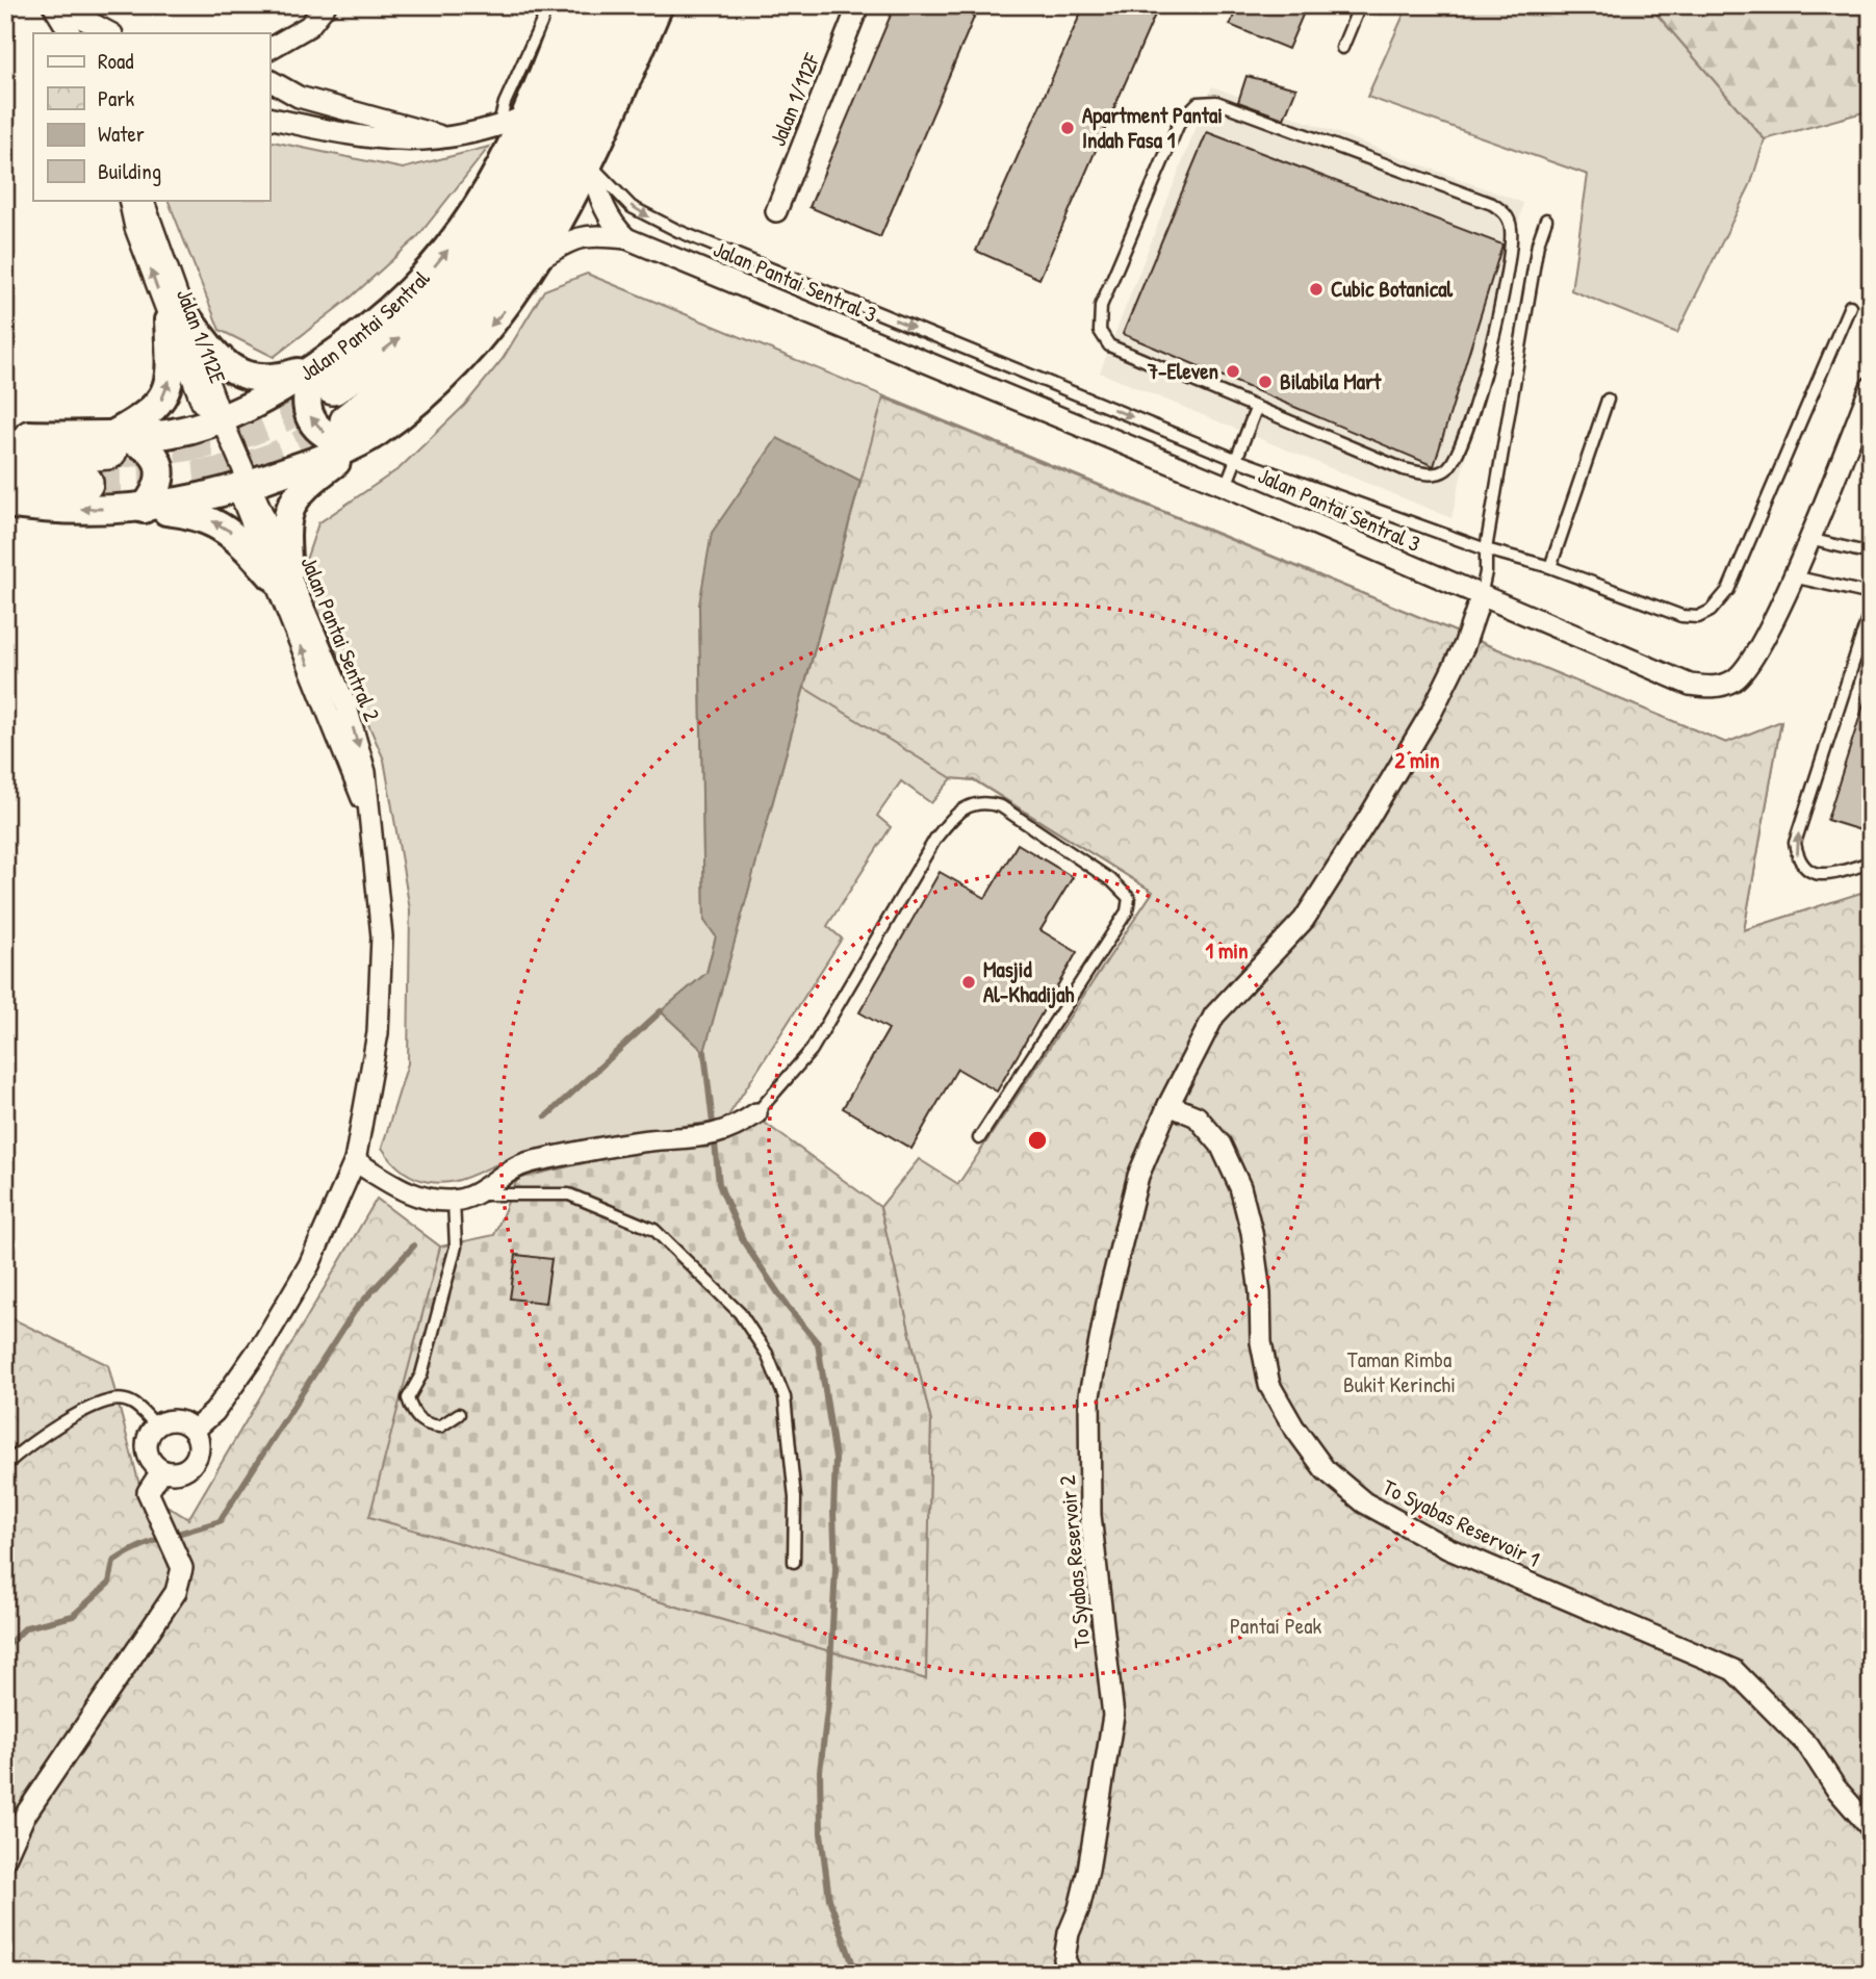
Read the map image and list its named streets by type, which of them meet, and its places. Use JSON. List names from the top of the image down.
{
  "streets": {
    "main road": ["Jalan Pantai Sentral"],
    "street": [
      "Jalan 1/112F",
      "Jalan Pantai Sentral 3",
      "Jalan 1/112E",
      "Jalan Pantai Sentral 2",
      "To Syabas Reservoir 1",
      "To Syabas Reservoir 2"
    ]
  },
  "crossings": [
    ["Jalan Pantai Sentral 3", "To Syabas Reservoir 2"],
    ["Jalan Pantai Sentral", "Jalan 1/112E"],
    ["Jalan 1/112E", "Jalan Pantai Sentral 2"],
    ["To Syabas Reservoir 1", "To Syabas Reservoir 2"]
  ],
  "parks": ["Taman Rimba Bukit Kerinchi", "Pantai Peak"],
  "places": [
    "Apartment Pantai Indah Fasa 1",
    "Cubic Botanical",
    "7-Eleven",
    "Bilabila Mart",
    "Masjid Al-Khadijah"
  ],
  "legend": [
    "Road",
    "Park",
    "Water",
    "Building"
  ],
  "rings": ["2 min", "1 min"]
}
